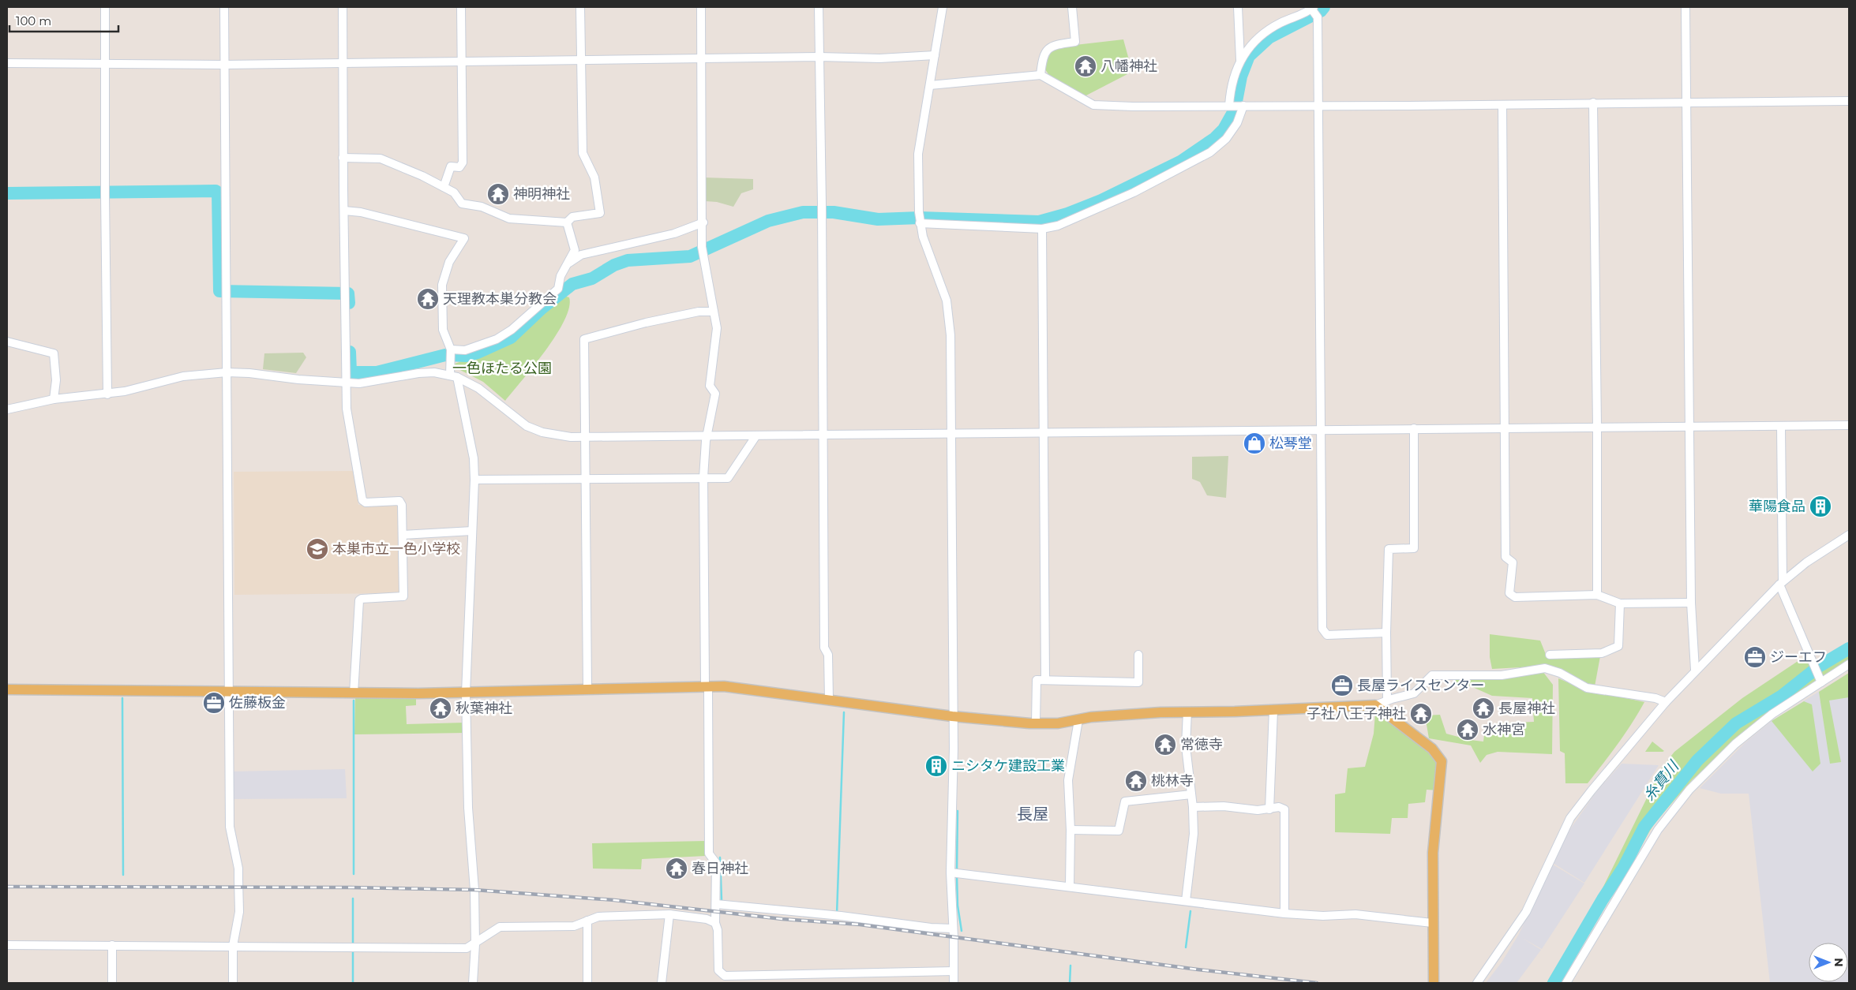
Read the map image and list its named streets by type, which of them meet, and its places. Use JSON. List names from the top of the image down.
{
  "districts": ["長屋"],
  "water": ["糸貫川"],
  "parks": ["一色ほたる公園"],
  "places": {
    "temple": [
      "八幡神社",
      "神明神社",
      "天理教本巣分教会",
      "秋葉神社",
      "長屋神社",
      "子社八王子神社",
      "水神宮",
      "常徳寺",
      "桃林寺",
      "春日神社"
    ],
    "shop": ["松琴堂"],
    "building": ["華陽食品", "ニシタケ建設工業"],
    "school or university": ["本巣市立一色小学校"],
    "office": ["ジーエフ", "長屋ライスセンター", "佐藤板金"]
  },
  "scale_bar": "100 m",
  "north": "right"
}
